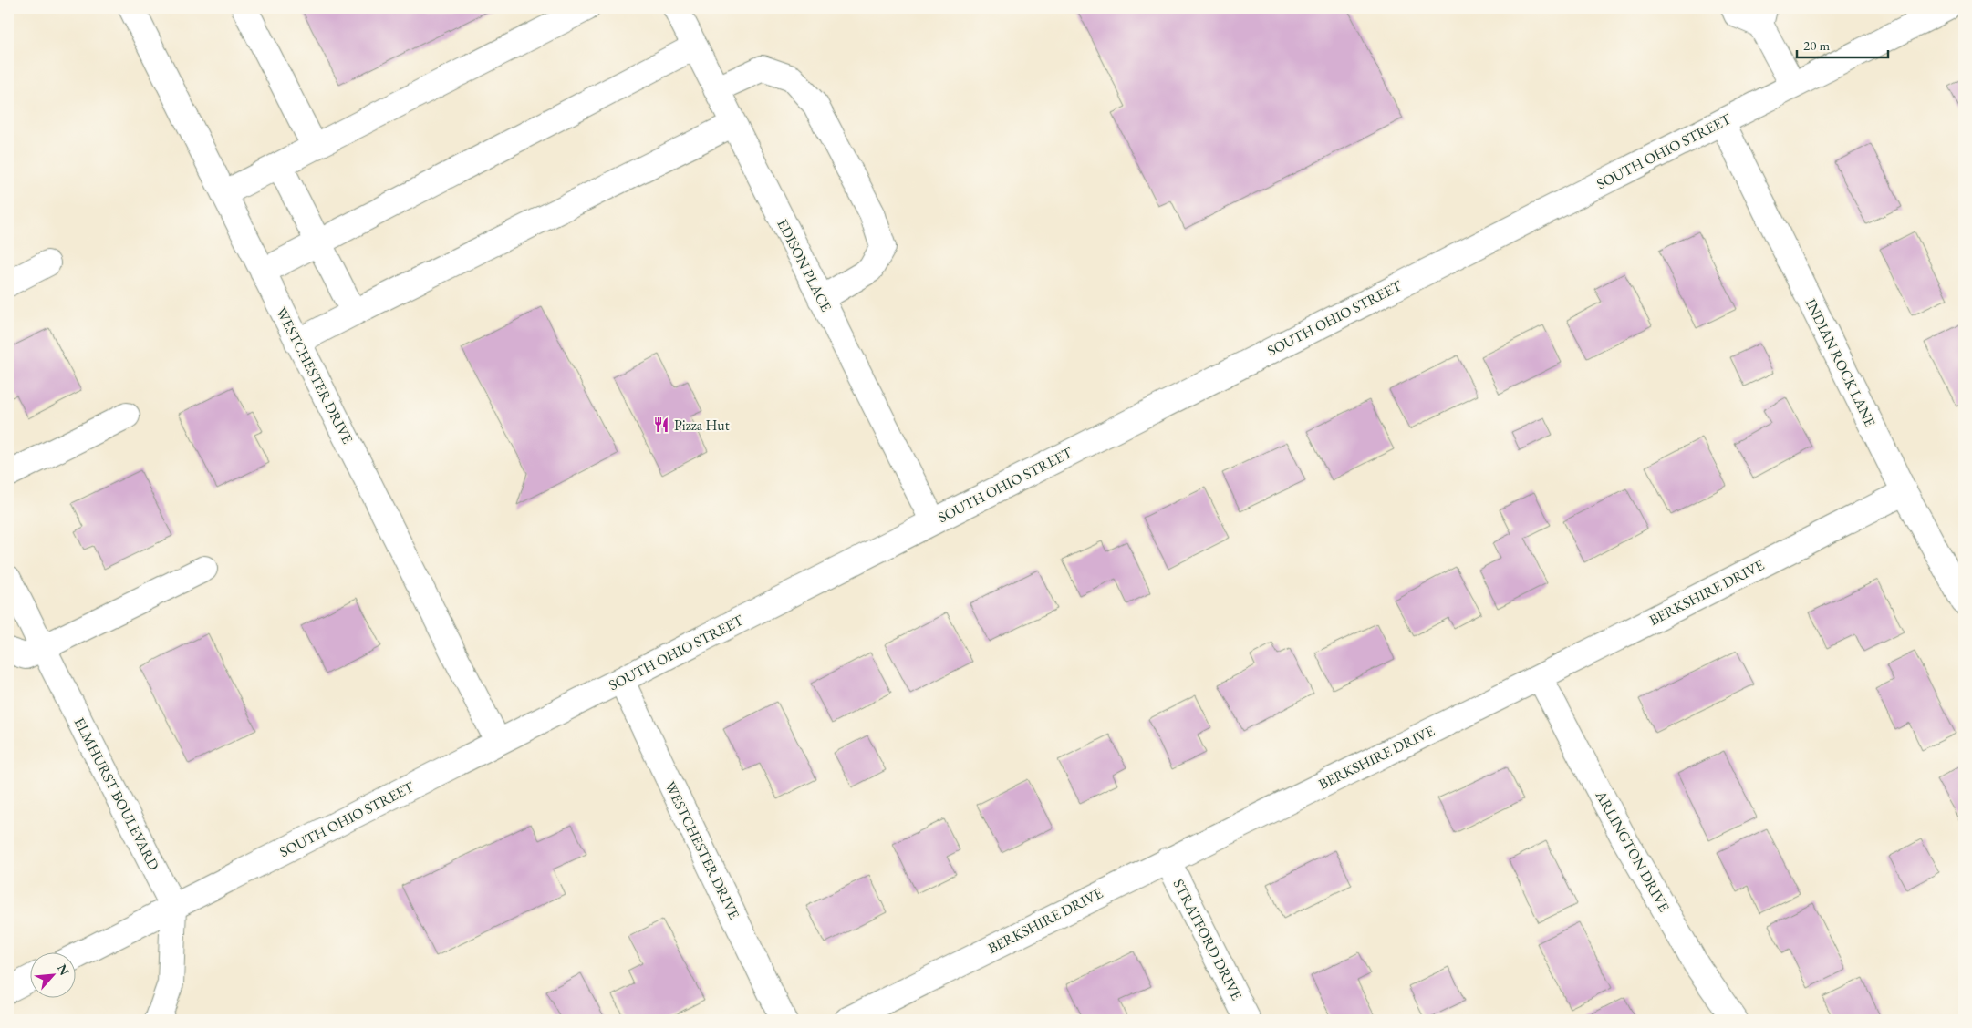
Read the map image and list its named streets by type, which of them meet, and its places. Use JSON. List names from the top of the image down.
{
  "streets": {
    "street": [
      "SOUTH OHIO STREET",
      "EDISON PLACE",
      "INDIAN ROCK LANE",
      "WESTCHESTER DRIVE",
      "BERKSHIRE DRIVE",
      "ELMHURST BOULEVARD",
      "ARLINGTON DRIVE",
      "STRATFORD DRIVE"
    ]
  },
  "crossings": [
    ["SOUTH OHIO STREET", "EDISON PLACE"],
    ["SOUTH OHIO STREET", "INDIAN ROCK LANE"],
    ["SOUTH OHIO STREET", "WESTCHESTER DRIVE"],
    ["SOUTH OHIO STREET", "ELMHURST BOULEVARD"],
    ["INDIAN ROCK LANE", "BERKSHIRE DRIVE"],
    ["BERKSHIRE DRIVE", "ARLINGTON DRIVE"],
    ["BERKSHIRE DRIVE", "STRATFORD DRIVE"]
  ],
  "places": {
    "restaurant": ["Pizza Hut"]
  },
  "scale_bar": "20 m",
  "north": "top right"
}
